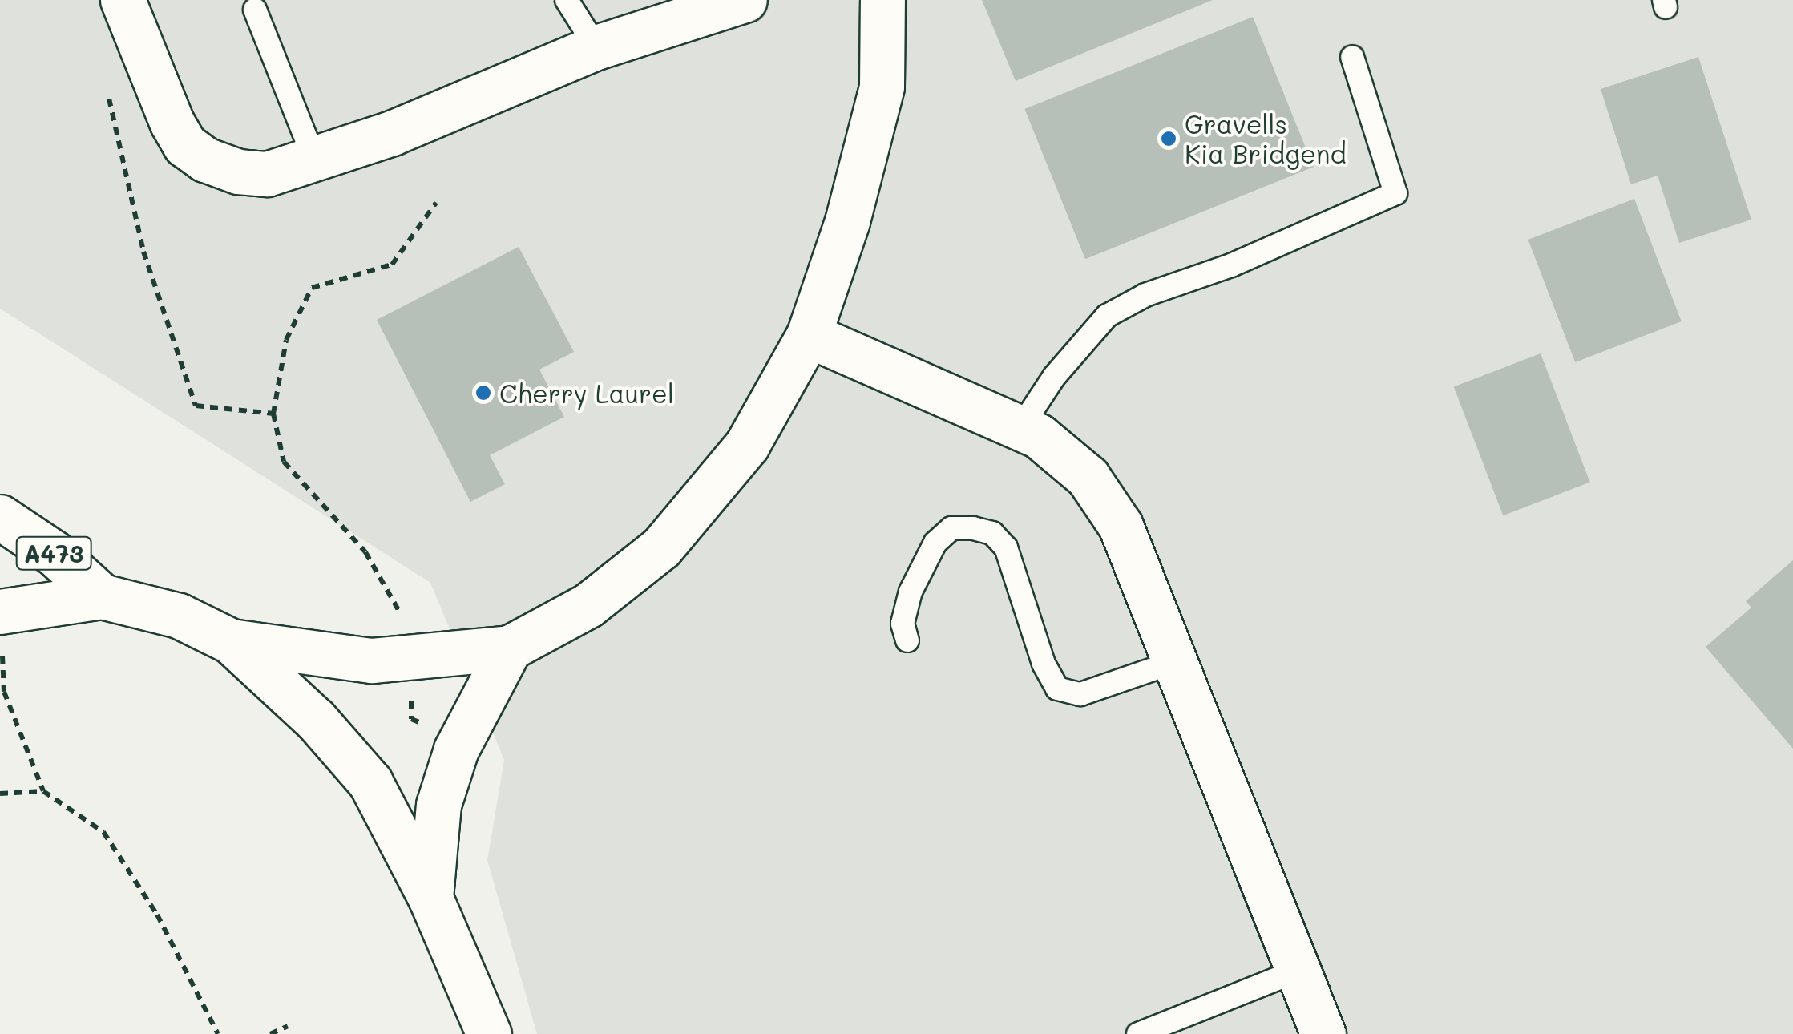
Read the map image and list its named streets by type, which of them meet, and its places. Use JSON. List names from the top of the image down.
{
  "streets": {
    "street": ["A473"]
  },
  "places": ["Gravells Kia Bridgend", "Cherry Laurel"]
}
